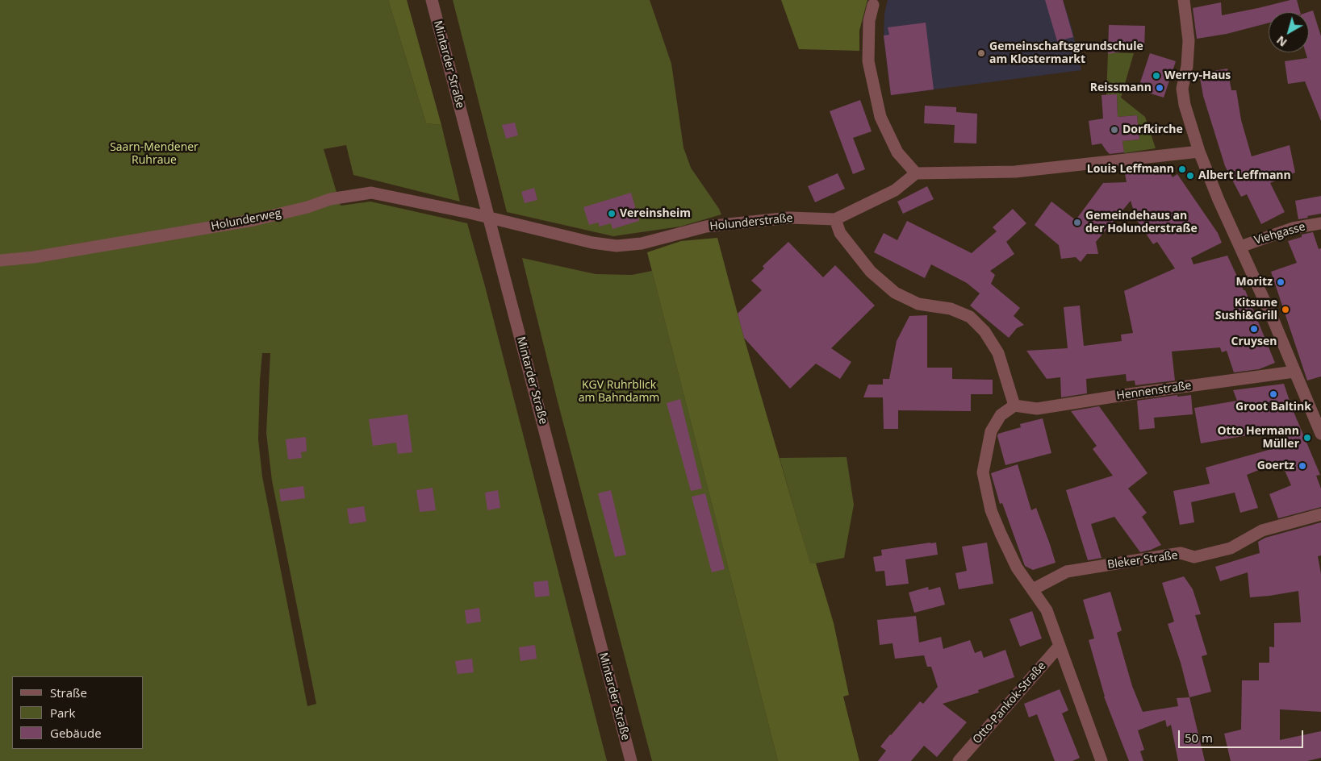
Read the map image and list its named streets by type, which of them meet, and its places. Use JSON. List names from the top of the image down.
{
  "streets": {
    "street": [
      "Mintarder Straße",
      "Holunderweg",
      "Holunderstraße",
      "Viehgasse",
      "Hennenstraße",
      "Bleker Straße",
      "Otto-Pankok-Straße"
    ]
  },
  "crossings": [
    ["Mintarder Straße", "Holunderweg"],
    ["Mintarder Straße", "Holunderstraße"],
    ["Holunderweg", "Holunderstraße"]
  ],
  "parks": ["Saarn-Mendener Ruhraue", "KGV Ruhrblick am Bahndamm"],
  "places": [
    "Gemeinschaftsgrundschule am Klostermarkt",
    "Werry-Haus",
    "Reissmann",
    "Dorfkirche",
    "Louis Leffmann",
    "Albert Leffmann",
    "Vereinsheim",
    "Gemeindehaus an der Holunderstraße",
    "Moritz",
    "Kitsune Sushi&Grill",
    "Cruysen",
    "Groot Baltink",
    "Otto Hermann Müller",
    "Goertz"
  ],
  "legend": ["Straße", "Park", "Gebäude"],
  "scale_bar": "50 m",
  "north": "bottom left"
}
